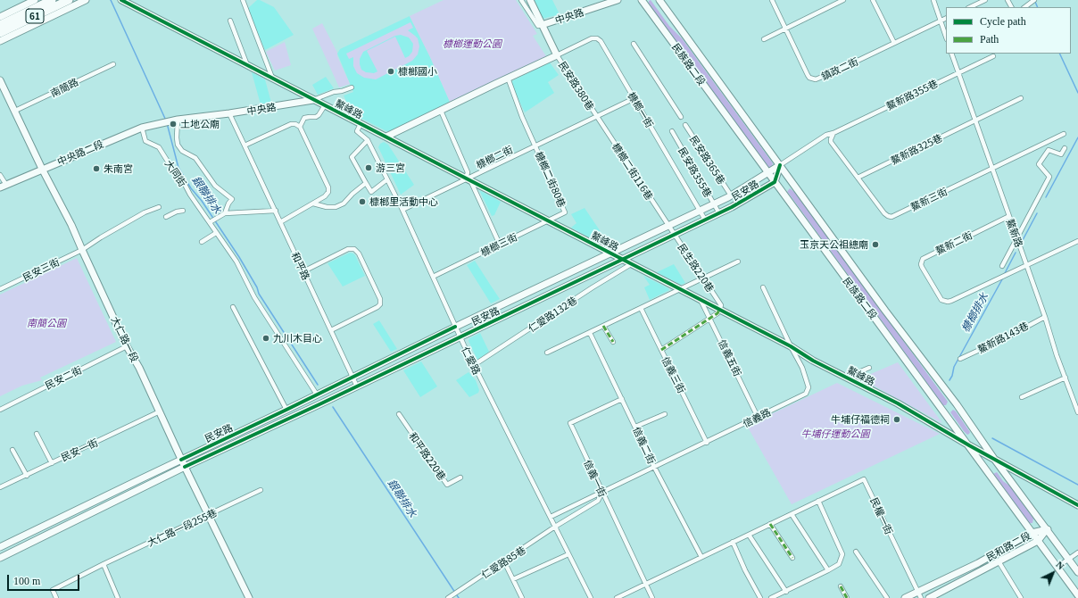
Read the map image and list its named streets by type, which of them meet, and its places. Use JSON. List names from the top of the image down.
{
  "streets": {
    "highway": ["61"],
    "street": [
      "中央路",
      "民族路二段",
      "鎮政二街",
      "民安路380巷",
      "南簡路",
      "鰲新路355巷",
      "鰲峰路",
      "槺榔一街",
      "鰲新路325巷",
      "中央路二段",
      "槺榔二街",
      "民安路365巷",
      "槺榔二街116巷",
      "民安路355巷",
      "大同街",
      "槺榔二街80巷",
      "民安路",
      "鰲新三街",
      "鰲新路",
      "鰲新二街",
      "槺榔三街",
      "和平路",
      "民生路220巷",
      "民安三街",
      "仁愛路132巷",
      "鰲新路143巷",
      "大仁路一段",
      "信義五街",
      "仁愛路",
      "信義三街",
      "民安二街",
      "信義路",
      "信義二街",
      "民安一街",
      "和平路220巷",
      "信義一街",
      "民權一街",
      "大仁路一段255巷",
      "民和路二段",
      "仁愛路85巷"
    ]
  },
  "crossings": [
    ["中央路", "鰲峰路"],
    ["中央路", "中央路二段"],
    ["中央路", "和平路"],
    ["民族路二段", "鰲新路355巷"],
    ["民族路二段", "鰲峰路"],
    ["民族路二段", "民安路"],
    ["民族路二段", "民和路二段"],
    ["民安路380巷", "槺榔一街"],
    ["民安路380巷", "槺榔二街"],
    ["民安路380巷", "槺榔二街116巷"],
    ["南簡路", "大仁路一段"],
    ["鰲新路355巷", "民安路"],
    ["鰲新路355巷", "鰲新三街"],
    ["鰲新路355巷", "鰲新路"],
    ["鰲峰路", "槺榔一街"],
    ["鰲峰路", "槺榔二街"],
    ["鰲峰路", "民安路"],
    ["鰲峰路", "槺榔三街"],
    ["鰲峰路", "民生路220巷"],
    ["鰲峰路", "仁愛路132巷"],
    ["鰲峰路", "信義五街"],
    ["鰲峰路", "仁愛路"],
    ["鰲峰路", "信義路"],
    ["槺榔一街", "槺榔二街"],
    ["槺榔一街", "槺榔二街80巷"],
    ["槺榔一街", "民安路"],
    ["鰲新路325巷", "鰲新三街"],
    ["鰲新路325巷", "鰲新路"],
    ["中央路二段", "大同街"],
    ["中央路二段", "大仁路一段"],
    ["槺榔二街", "槺榔二街116巷"],
    ["槺榔二街", "槺榔二街80巷"],
    ["槺榔二街", "仁愛路"],
    ["民安路365巷", "民安路"],
    ["槺榔二街116巷", "民安路"],
    ["槺榔二街116巷", "民生路220巷"],
    ["民安路355巷", "民安路"],
    ["槺榔二街80巷", "槺榔三街"],
    ["民安路", "和平路"],
    ["民安路", "民生路220巷"],
    ["民安路", "大仁路一段"],
    ["民安路", "仁愛路"],
    ["鰲新三街", "鰲新路"],
    ["鰲新路", "鰲新二街"],
    ["鰲新路", "鰲新路143巷"],
    ["槺榔三街", "仁愛路"],
    ["民安三街", "大仁路一段"],
    ["仁愛路132巷", "仁愛路"],
    ["大仁路一段", "民安二街"],
    ["大仁路一段", "民安一街"],
    ["大仁路一段", "大仁路一段255巷"],
    ["信義五街", "信義路"],
    ["仁愛路", "信義路"],
    ["仁愛路", "仁愛路85巷"],
    ["信義三街", "信義路"],
    ["信義路", "信義二街"],
    ["信義路", "信義一街"],
    ["信義路", "仁愛路85巷"],
    ["信義二街", "信義一街"],
    ["信義二街", "民權一街"],
    ["信義一街", "民權一街"],
    ["民權一街", "民和路二段"]
  ],
  "water": ["銀聯排水", "槺榔排水"],
  "parks": ["槺榔運動公園", "南簡公園", "牛埔仔運動公園"],
  "places": [
    "槺榔國小",
    "土地公廟",
    "游三宮",
    "朱南宮",
    "槺榔里活動中心",
    "玉京天公祖總廟",
    "九川木目心",
    "牛埔仔福德祠"
  ],
  "legend": ["Cycle path", "Path"],
  "scale_bar": "100 m",
  "north": "top right"
}
